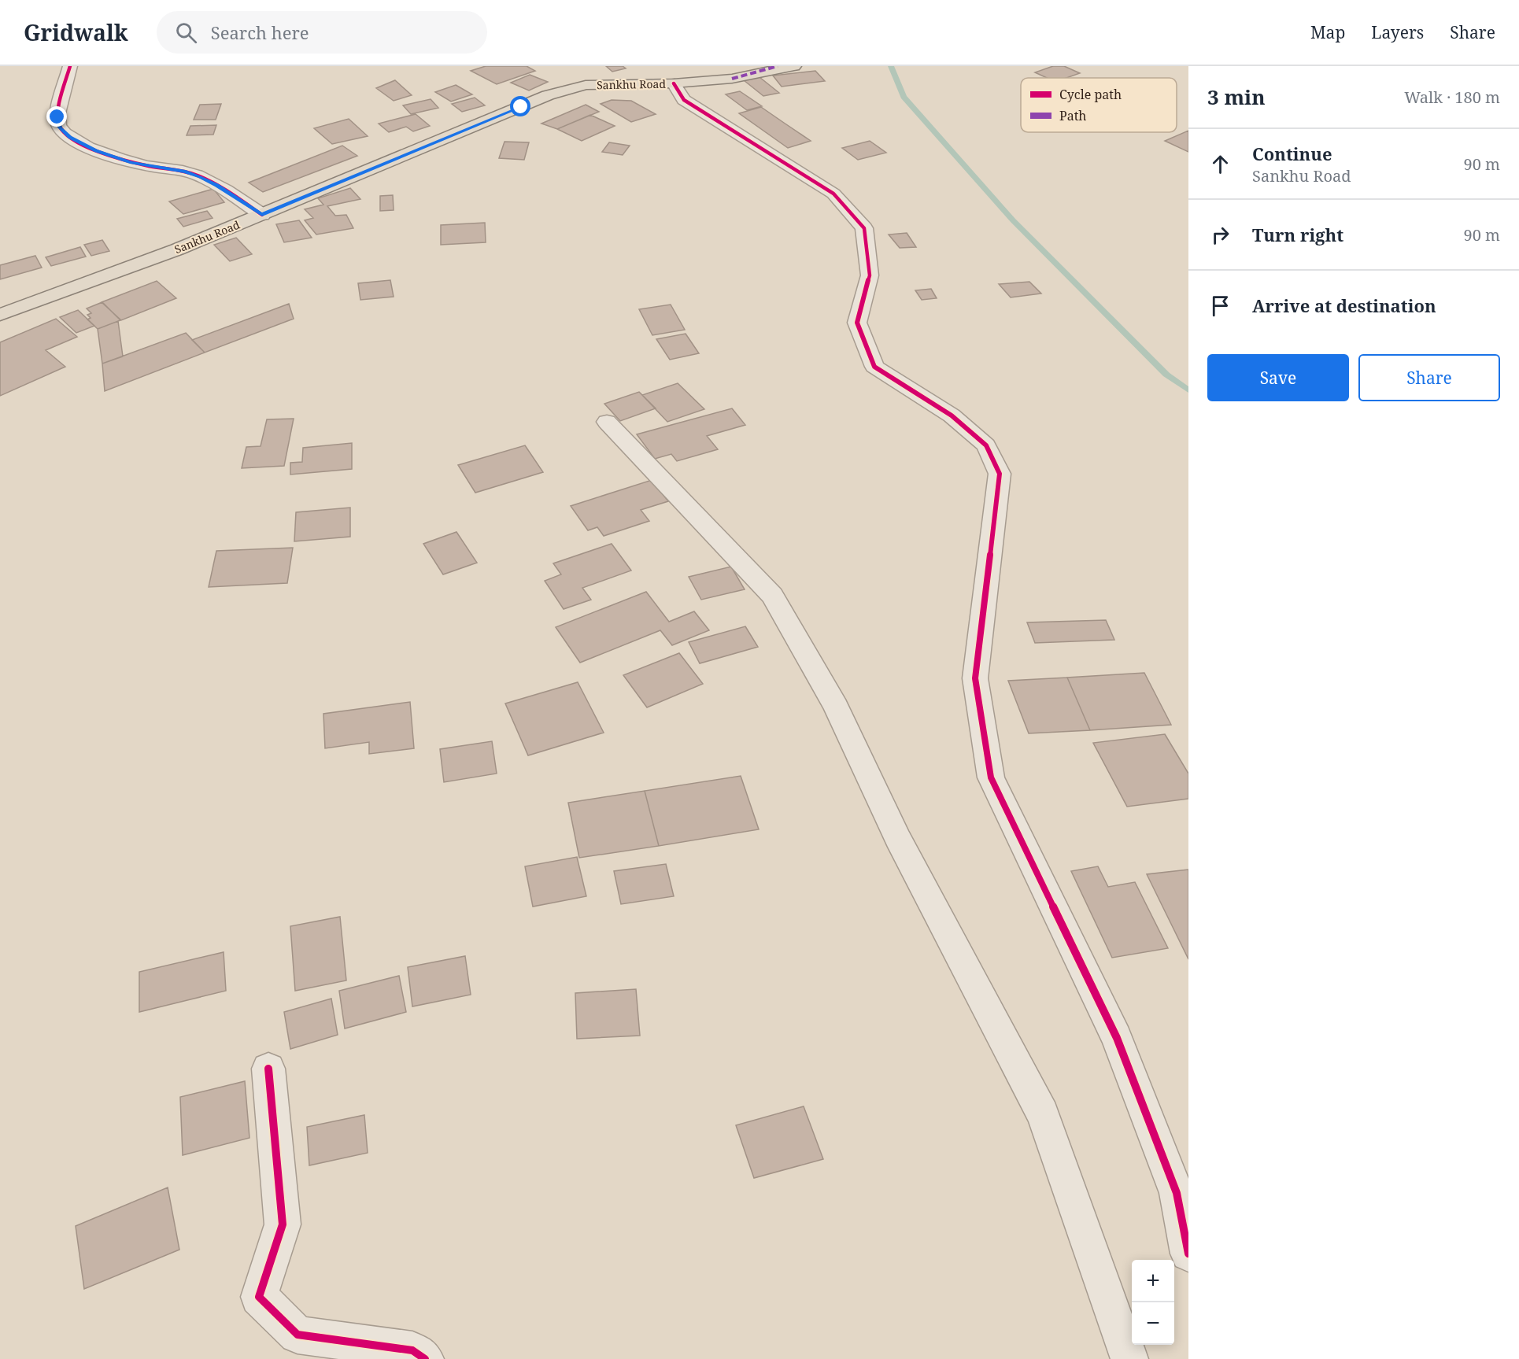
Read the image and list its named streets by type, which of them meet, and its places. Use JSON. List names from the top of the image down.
{
  "streets": {
    "main road": ["Sankhu Road"]
  },
  "legend": ["Cycle path", "Path"],
  "page": {
    "header": "Gridwalk",
    "search": "Search here",
    "nav": ["Map", "Layers", "Share"],
    "heading": ["3 min", "Walk · 180 m"],
    "list": [
      ["Continue", "Sankhu Road", "90 m"],
      ["Turn right", "90 m"],
      "Arrive at destination"
    ],
    "buttons": ["Save", "Share"],
    "map_buttons": ["+", "−"]
  }
}
